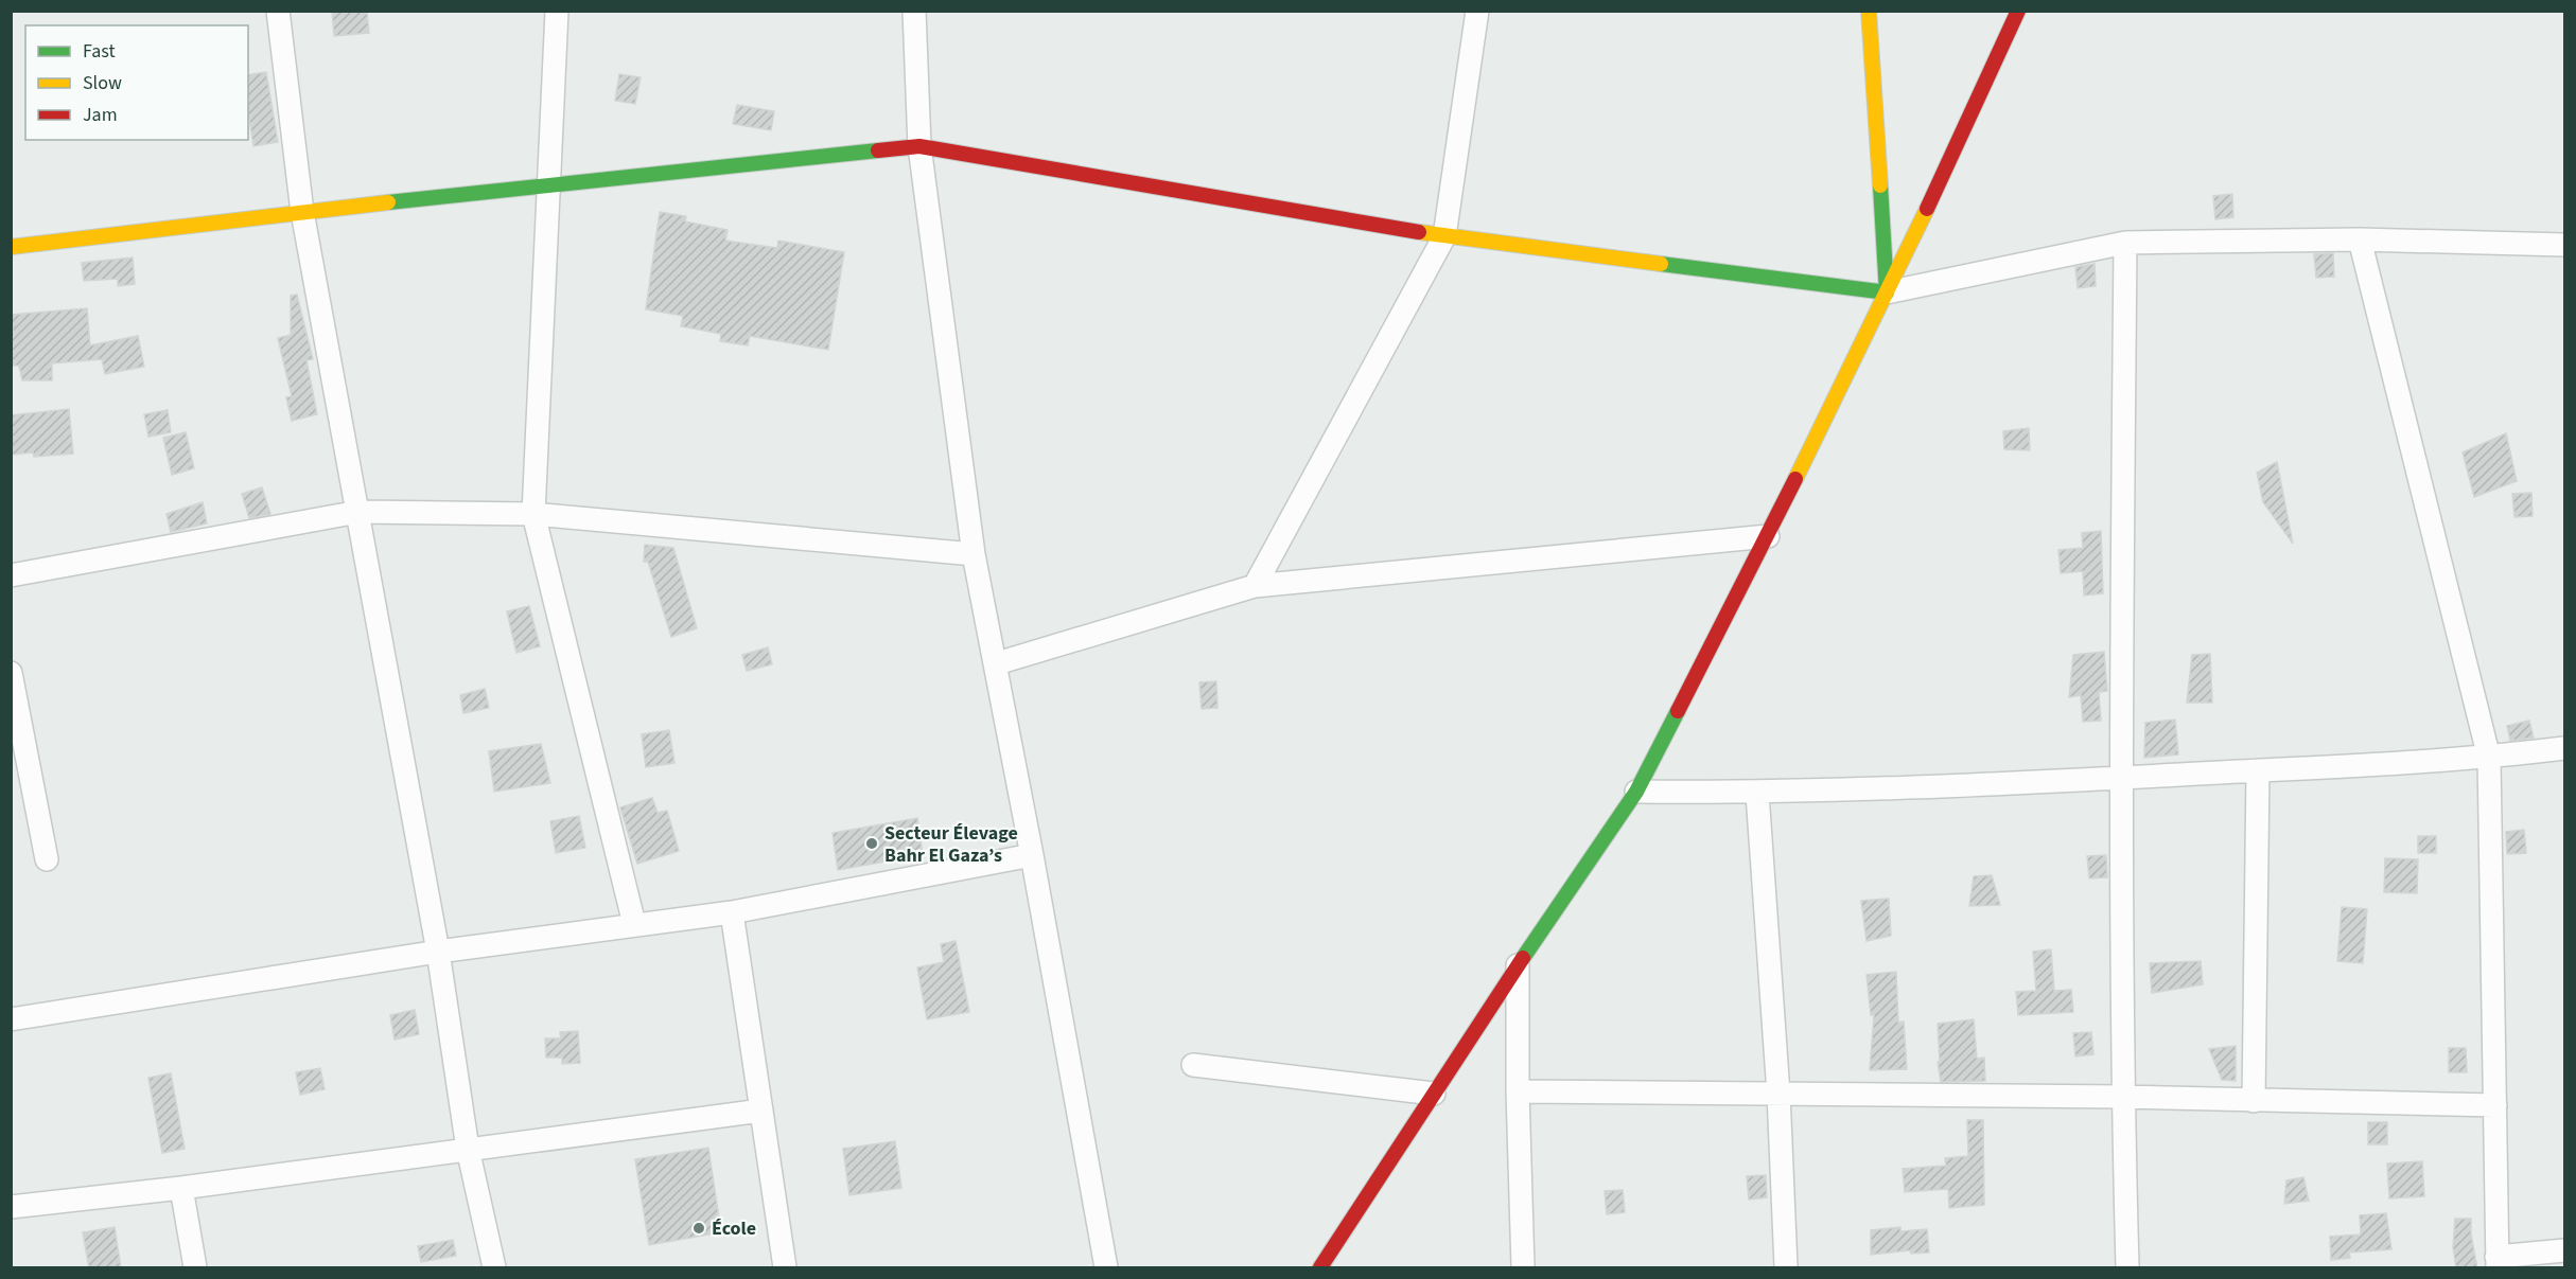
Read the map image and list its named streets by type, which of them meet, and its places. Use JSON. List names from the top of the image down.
{
  "places": ["Secteur Élevage Bahr El Gaza’s", "École"],
  "legend": ["Fast", "Slow", "Jam"]
}
